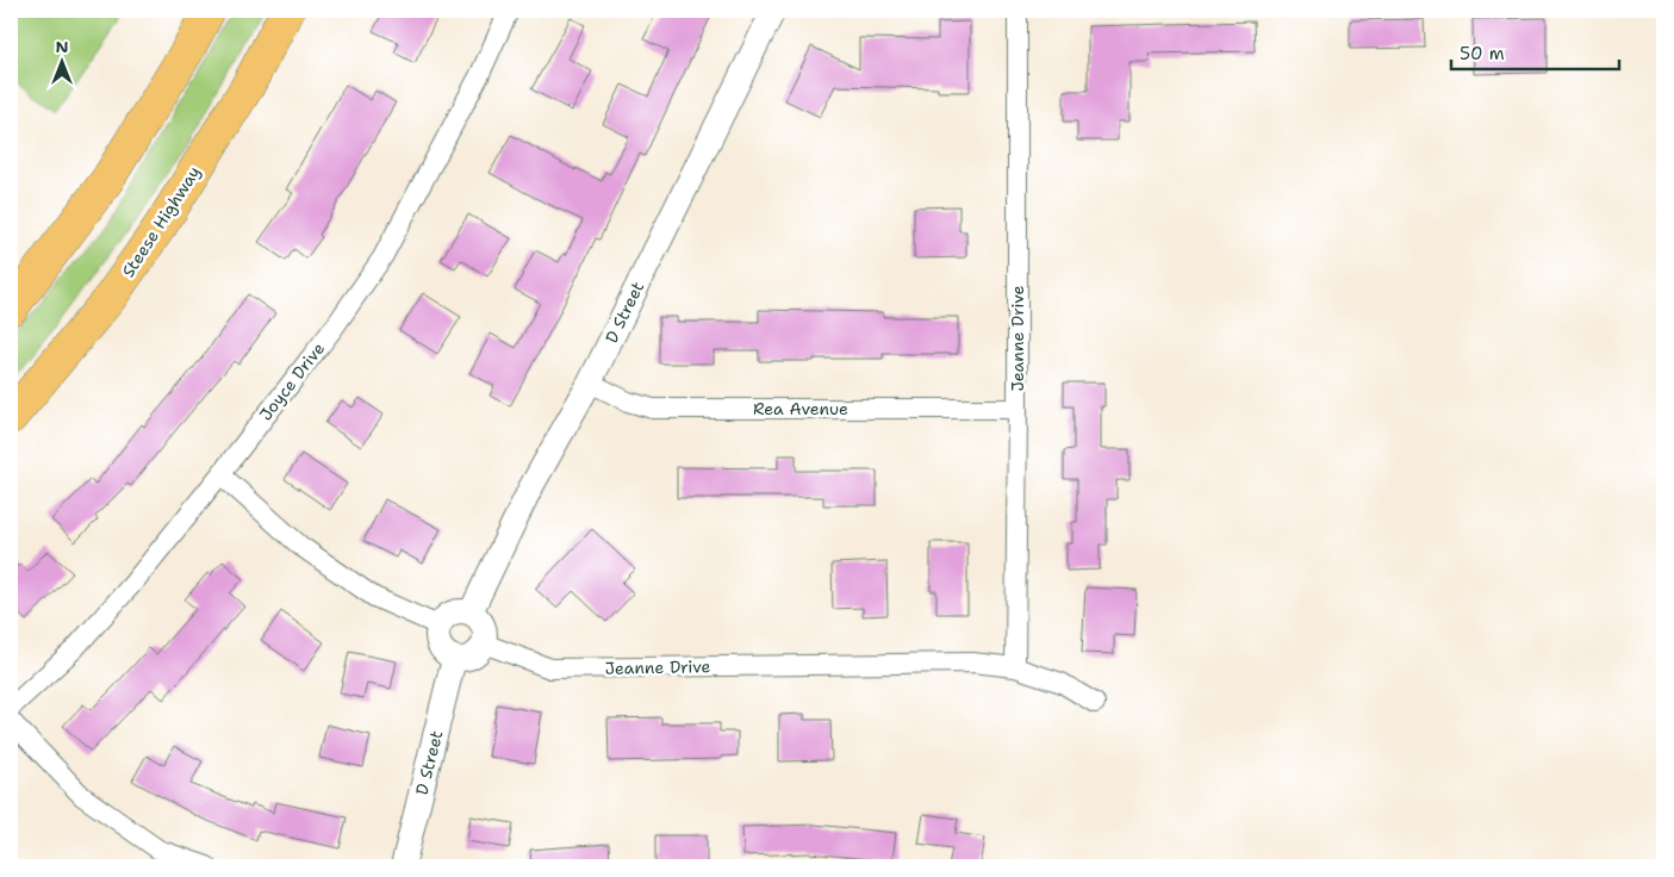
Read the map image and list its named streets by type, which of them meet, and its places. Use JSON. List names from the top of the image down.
{
  "streets": {
    "highway": ["Steese Highway"],
    "street": [
      "D Street",
      "Jeanne Drive",
      "Joyce Drive",
      "Rea Avenue"
    ]
  },
  "crossings": [
    ["D Street", "Jeanne Drive"],
    ["D Street", "Rea Avenue"],
    ["Jeanne Drive", "Rea Avenue"]
  ],
  "scale_bar": "50 m",
  "north": "top"
}
